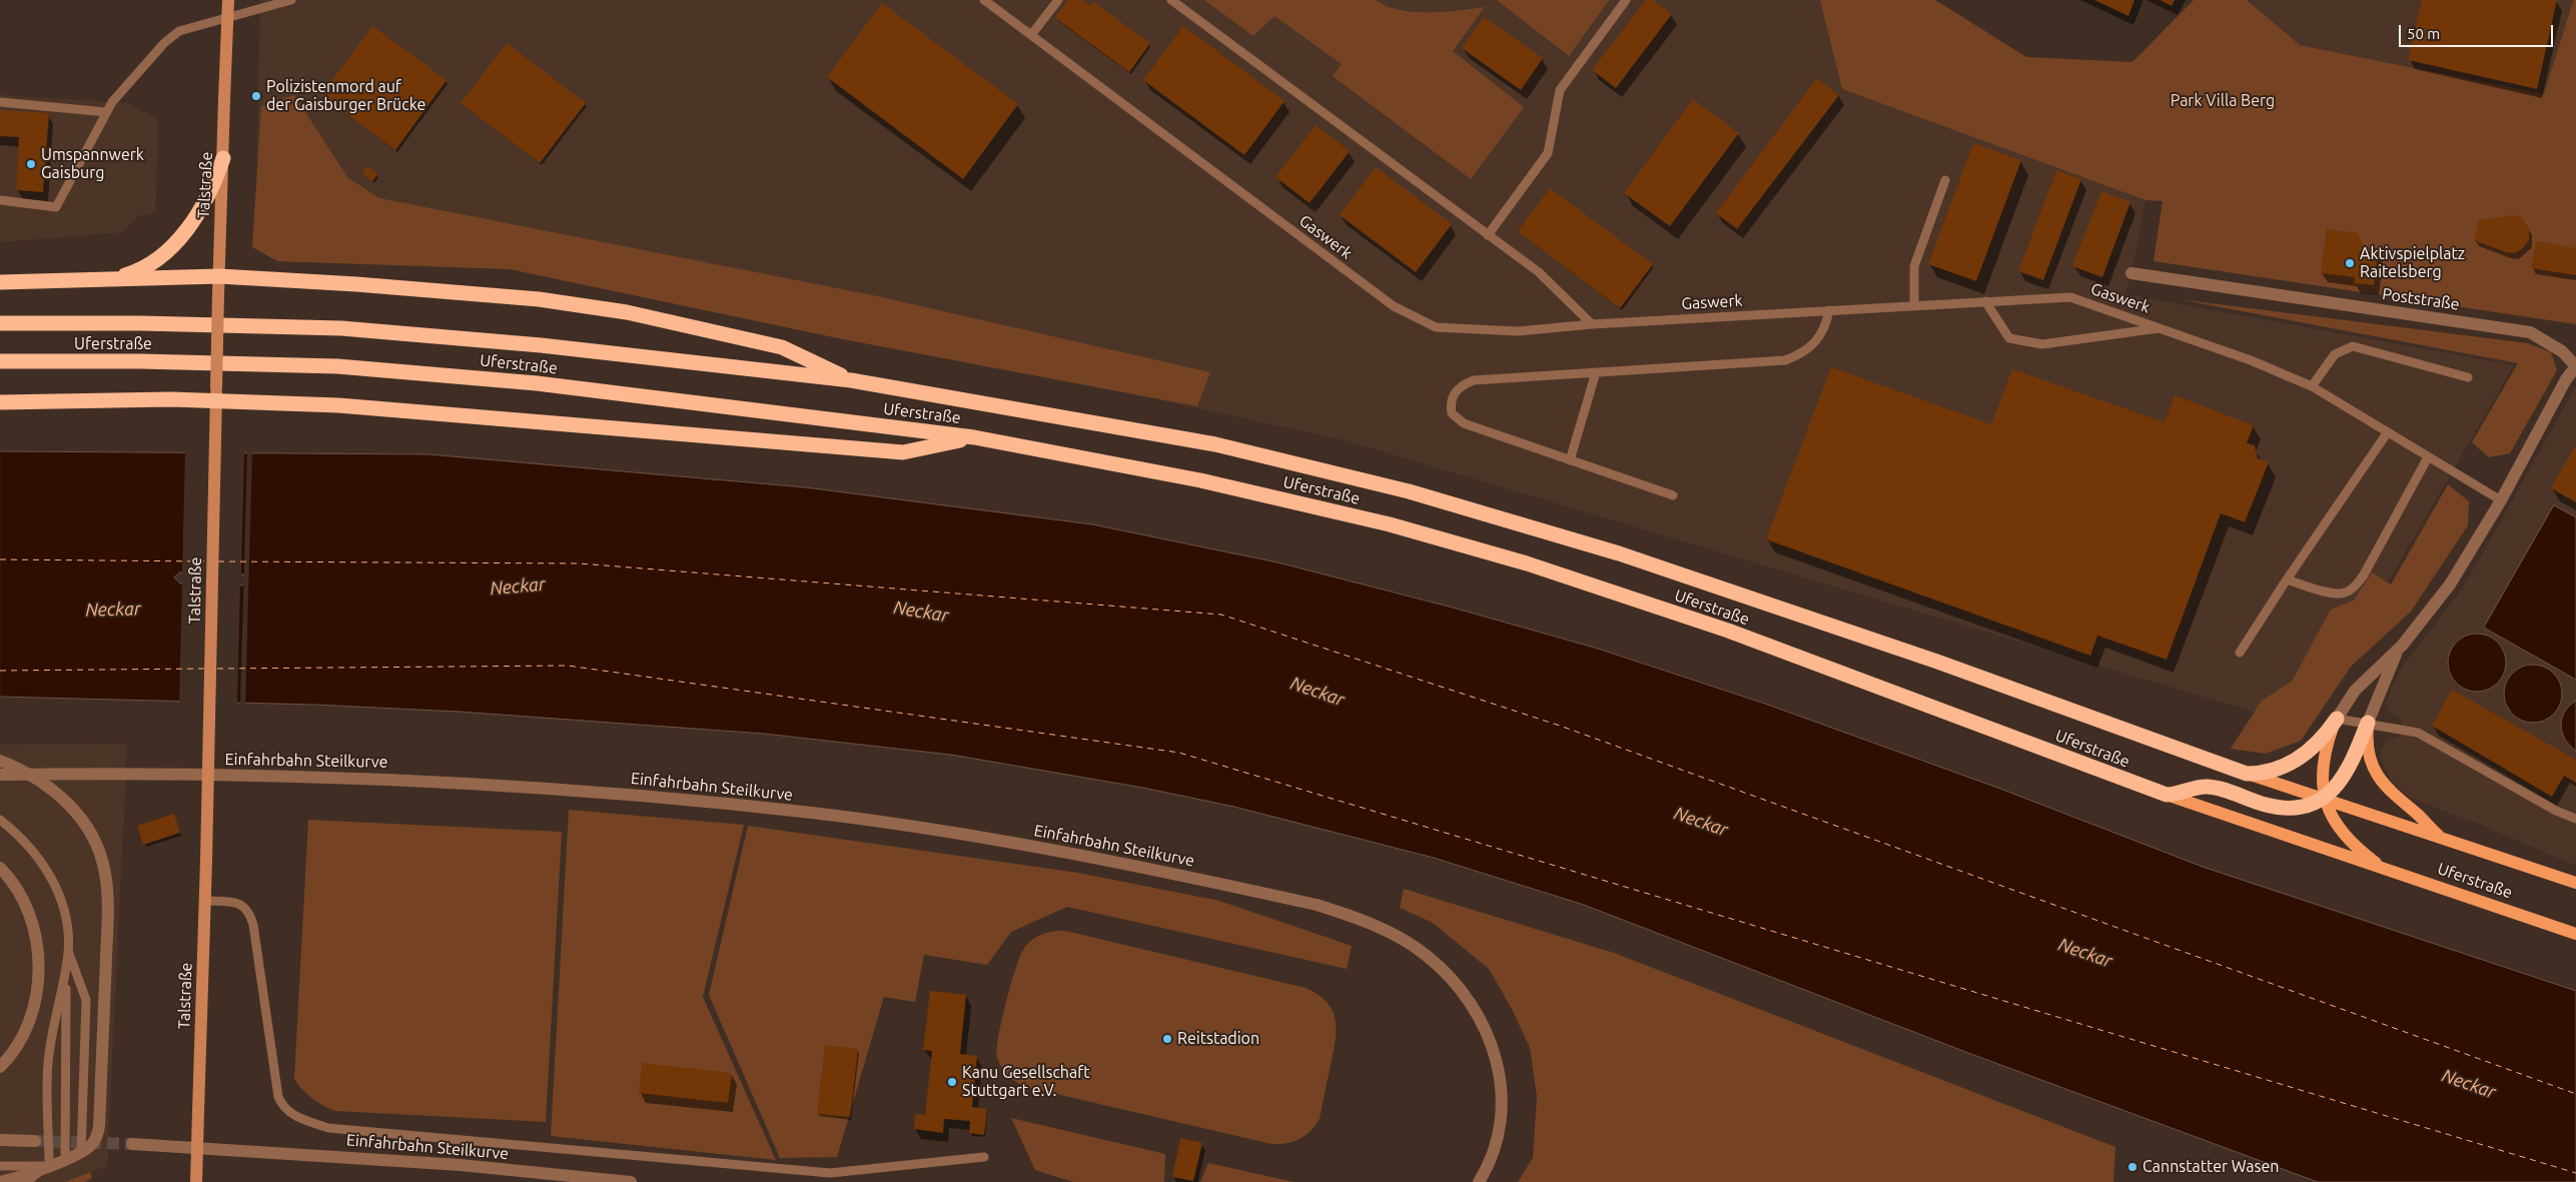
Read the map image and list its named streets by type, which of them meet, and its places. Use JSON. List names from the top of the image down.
{
  "streets": {
    "highway": ["Uferstraße"],
    "main road": ["Talstraße"],
    "street": ["Poststraße", "Einfahrbahn Steilkurve"],
    "lane": ["Gaswerk"]
  },
  "crossings": [
    ["Gaswerk", "Poststraße"]
  ],
  "water": ["Neckar"],
  "parks": ["Park Villa Berg"],
  "places": [
    "Polizistenmord auf der Gaisburger Brücke",
    "Umspannwerk Gaisburg",
    "Aktivspielplatz Raitelsberg",
    "Reitstadion",
    "Kanu Gesellschaft Stuttgart e.V.",
    "Cannstatter Wasen"
  ],
  "scale_bar": "50 m"
}
